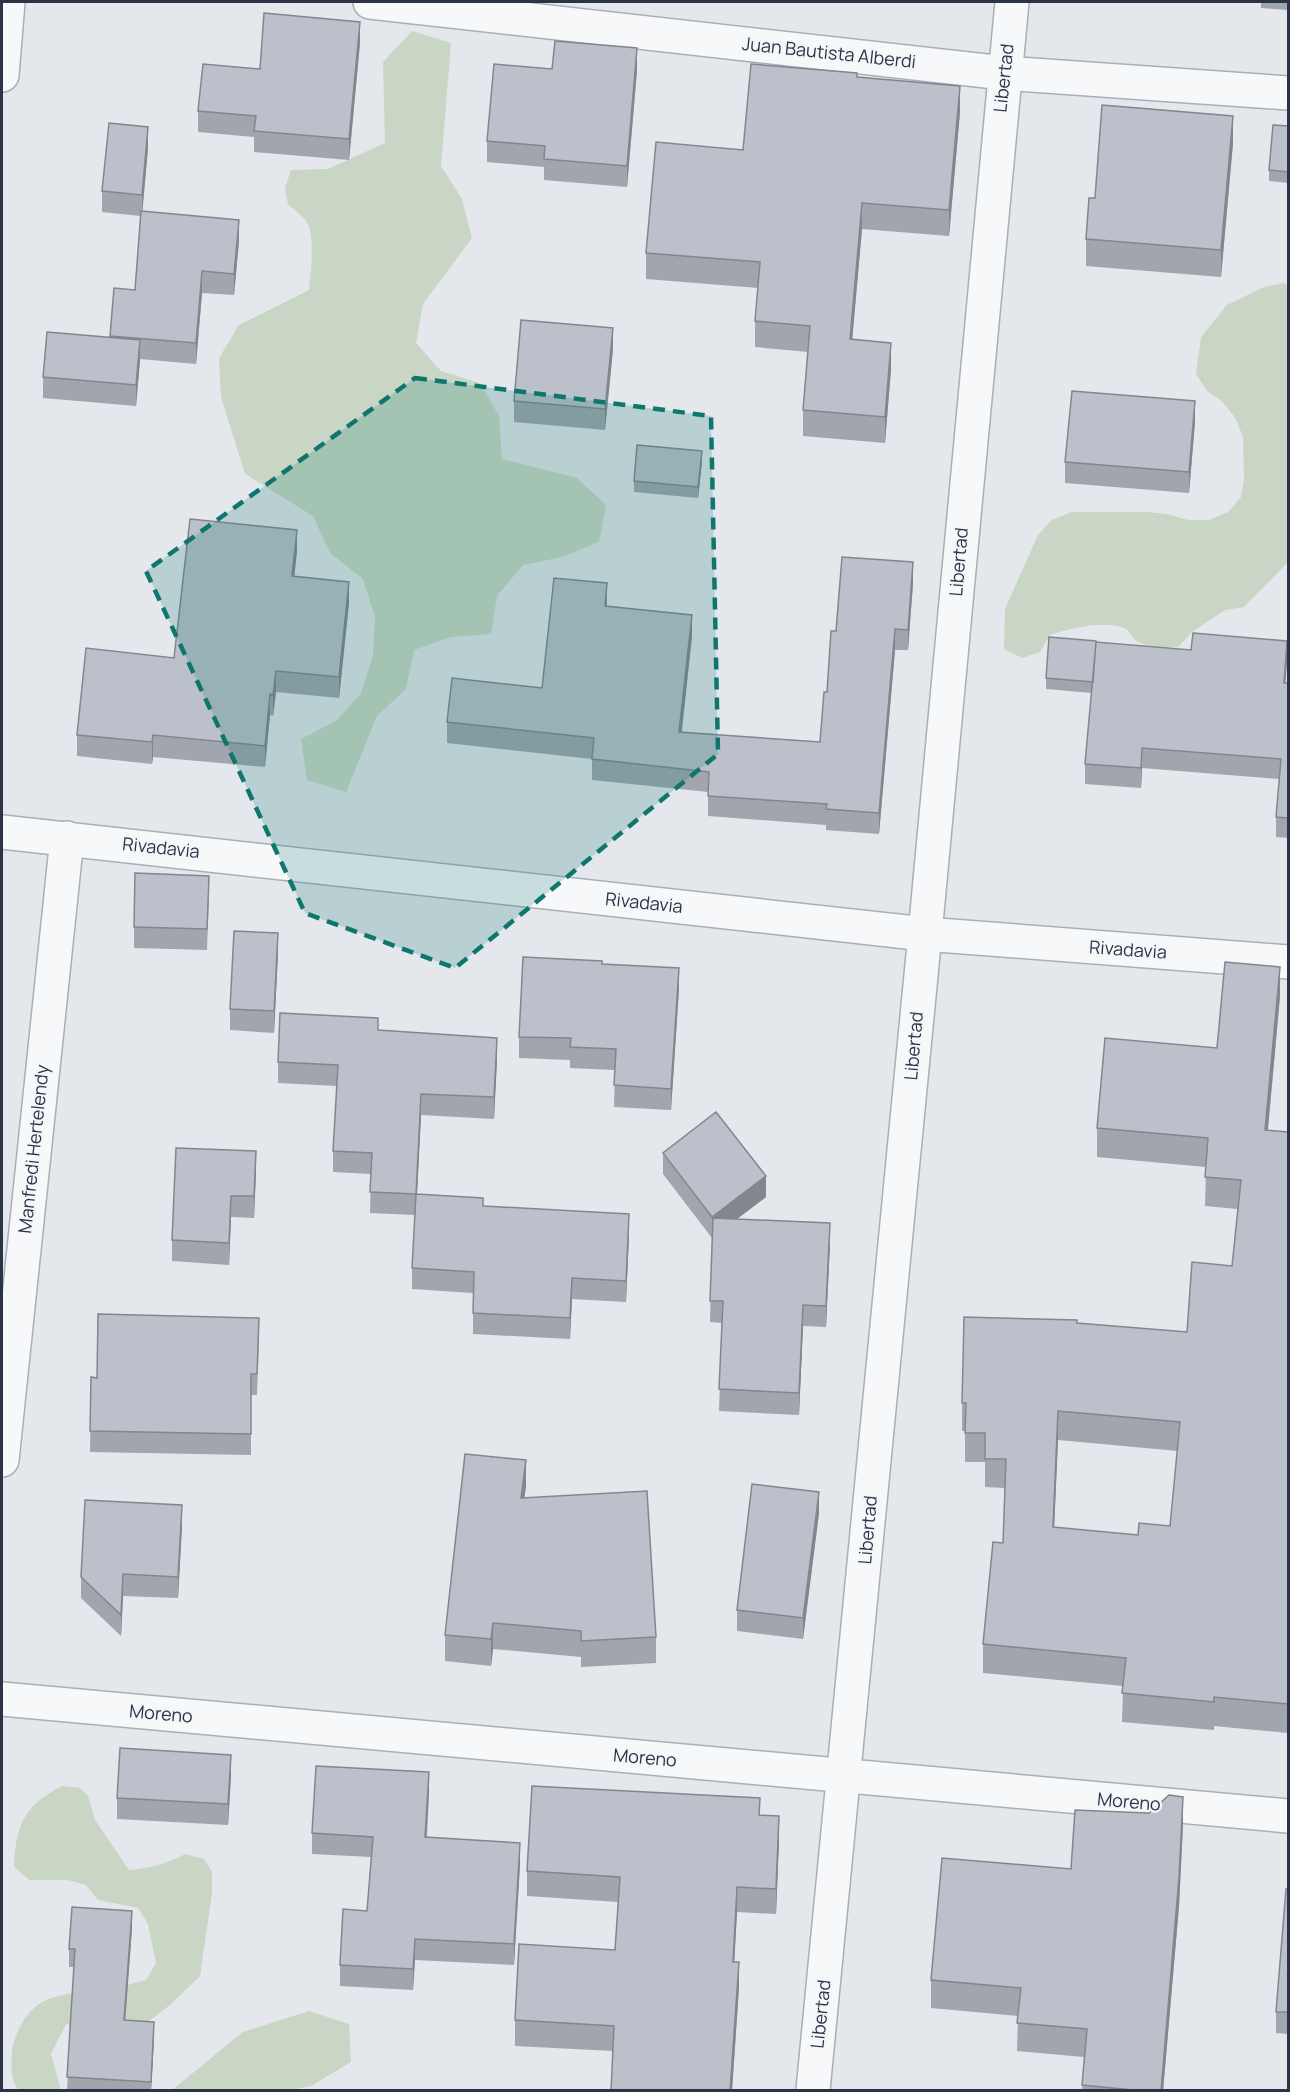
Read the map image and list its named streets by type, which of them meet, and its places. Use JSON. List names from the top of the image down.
{
  "streets": {
    "street": [
      "Juan Bautista Alberdi",
      "Libertad",
      "Rivadavia",
      "Manfredi Hertelendy",
      "Moreno"
    ]
  },
  "crossings": [
    ["Juan Bautista Alberdi", "Libertad"],
    ["Libertad", "Rivadavia"],
    ["Libertad", "Moreno"],
    ["Rivadavia", "Manfredi Hertelendy"]
  ]
}
